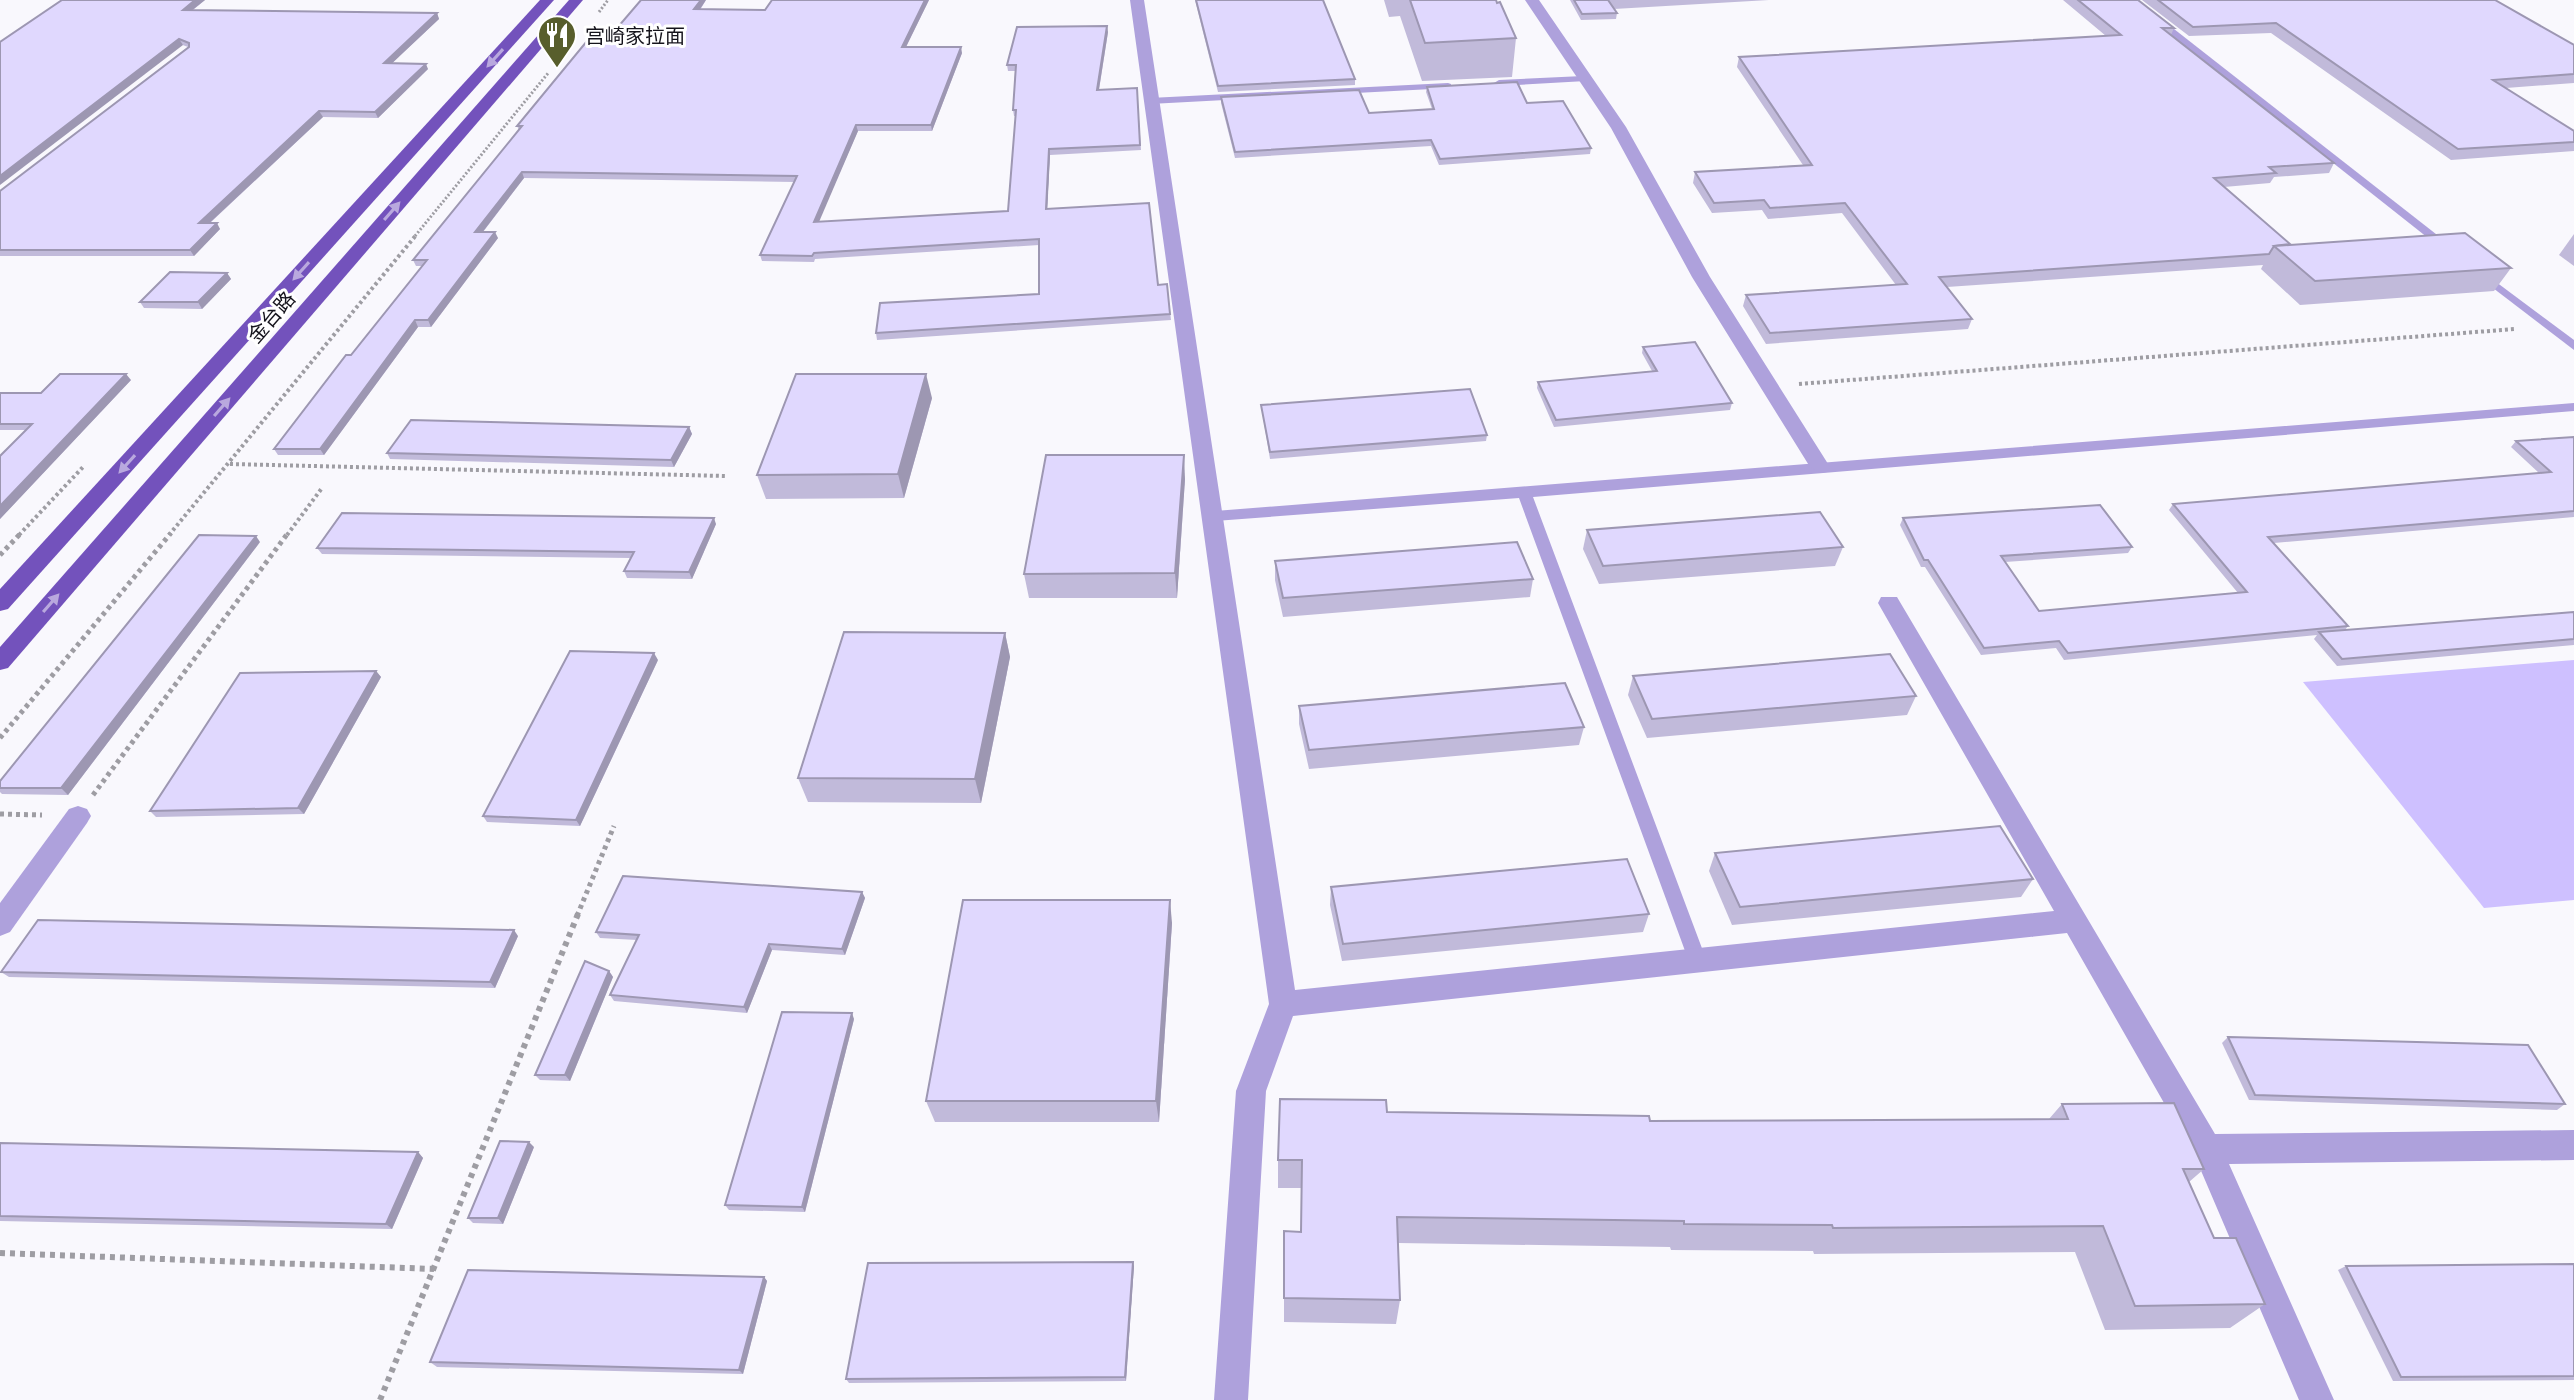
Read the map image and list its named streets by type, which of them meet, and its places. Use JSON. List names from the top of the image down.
{
  "streets": {
    "main road": ["金台路"]
  },
  "places": {
    "restaurant": ["宫崎家拉面"]
  }
}
